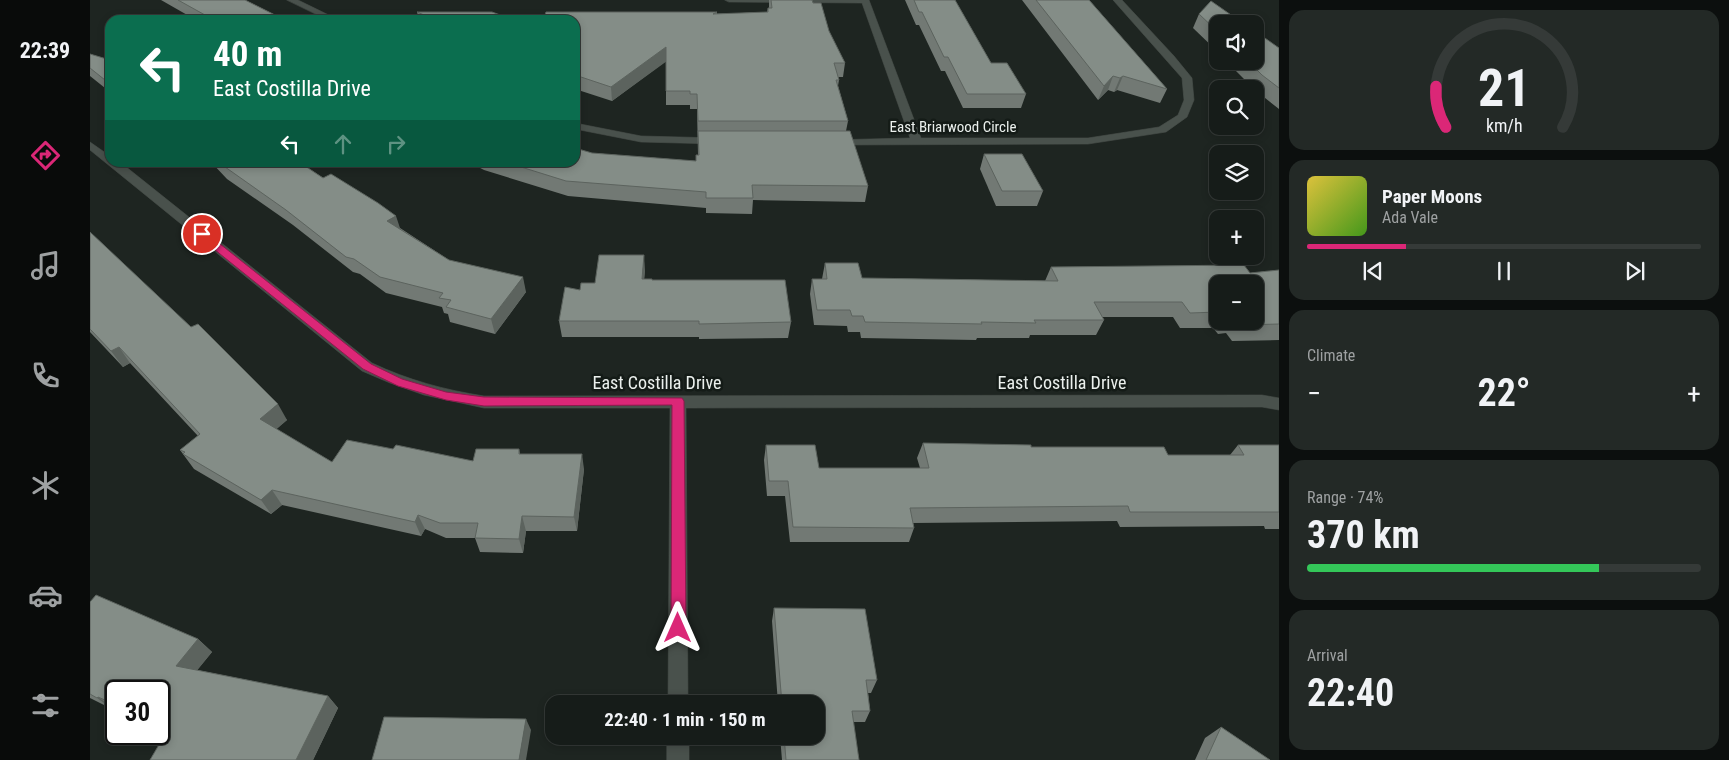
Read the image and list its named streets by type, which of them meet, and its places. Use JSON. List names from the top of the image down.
{
  "streets": {
    "street": ["East Briarwood Circle", "East Costilla Drive"]
  },
  "page": {
    "tabs": "22:39",
    "map_buttons": ["+", "−"],
    "turn": ["40 m", "East Costilla Drive"],
    "song": ["Paper Moons", "Ada Vale"],
    "tile": [
      "Climate",
      ["Range · 74%", "370 km"],
      ["Arrival", "22:40"]
    ],
    "heat": ["−", "22°", "+"],
    "limit": "30",
    "trip": "22:40 · 1 min · 150 m",
    "gauge": ["21", "km/h"]
  }
}
